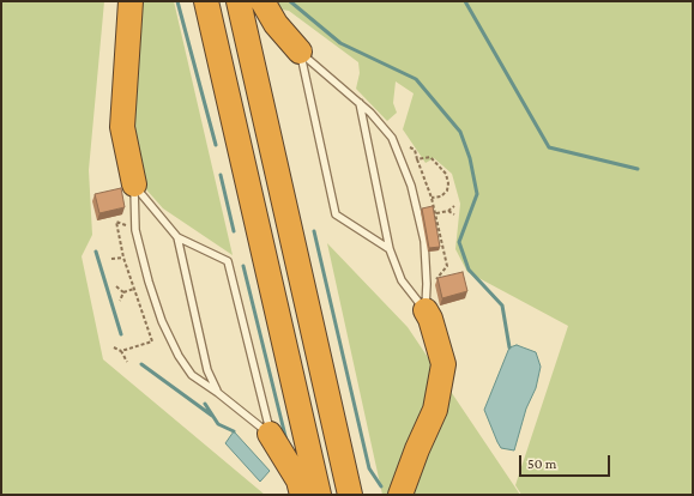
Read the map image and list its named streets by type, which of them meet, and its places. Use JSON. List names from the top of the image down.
{
  "scale_bar": "50 m"
}
